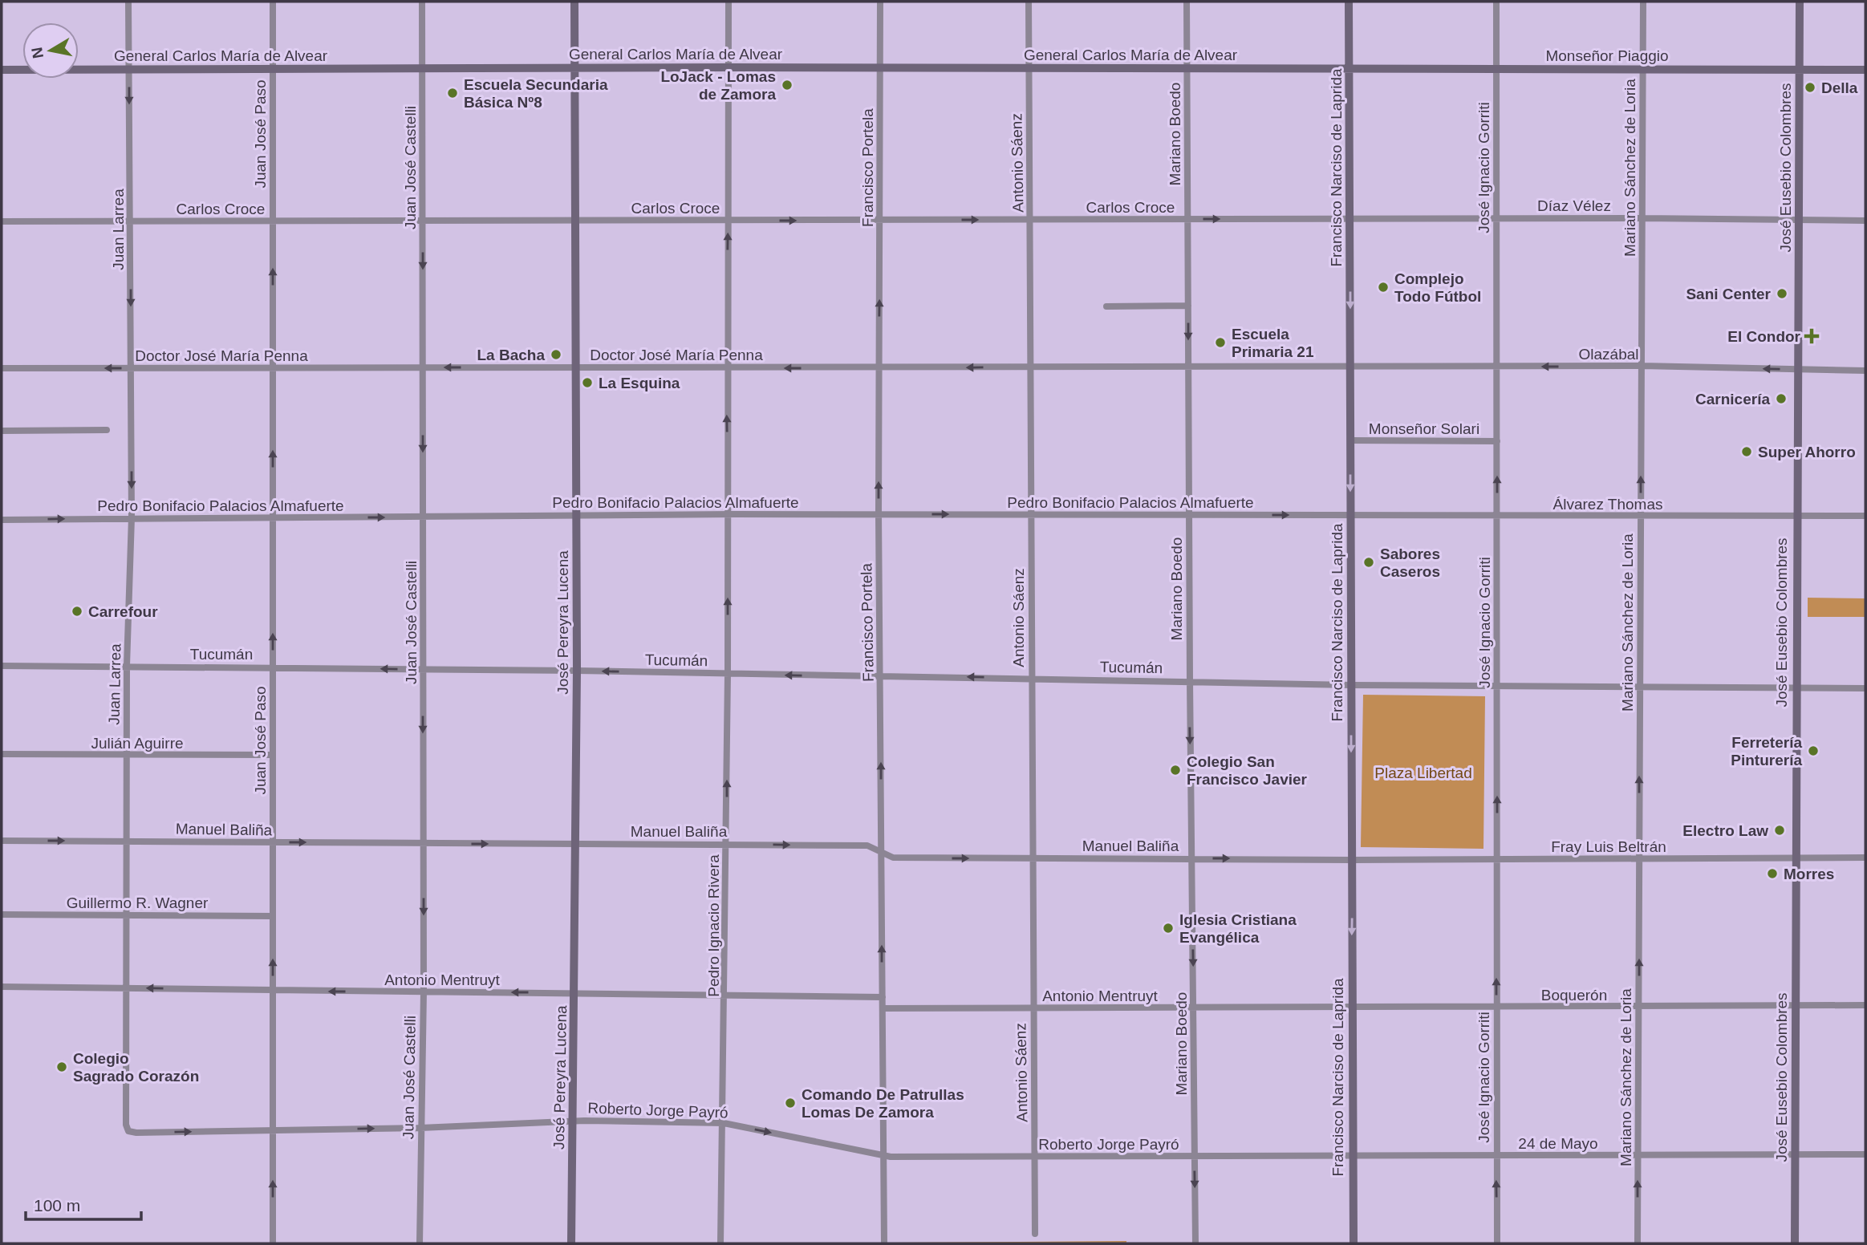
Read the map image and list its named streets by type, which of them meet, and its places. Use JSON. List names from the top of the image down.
{
  "streets": {
    "street": [
      "General Carlos María de Alvear",
      "Monseñor Piaggio",
      "Juan José Paso",
      "Mariano Boedo",
      "Antonio Sáenz",
      "Juan José Castelli",
      "Francisco Portela",
      "Francisco Narciso de Laprida",
      "José Ignacio Gorriti",
      "Mariano Sánchez de Loria",
      "José Eusebio Colombres",
      "Díaz Vélez",
      "Carlos Croce",
      "Juan Larrea",
      "Olazábal",
      "Doctor José María Penna",
      "Monseñor Solari",
      "Pedro Bonifacio Palacios Almafuerte",
      "Álvarez Thomas",
      "José Pereyra Lucena",
      "Tucumán",
      "Julián Aguirre",
      "Manuel Baliña",
      "Fray Luis Beltrán",
      "Guillermo R. Wagner",
      "Pedro Ignacio Rivera",
      "Antonio Mentruyt",
      "Boquerón",
      "Roberto Jorge Payró",
      "24 de Mayo"
    ]
  },
  "crossings": [
    ["General Carlos María de Alvear", "Monseñor Piaggio"],
    ["General Carlos María de Alvear", "Juan José Paso"],
    ["General Carlos María de Alvear", "Mariano Boedo"],
    ["General Carlos María de Alvear", "Antonio Sáenz"],
    ["General Carlos María de Alvear", "Juan José Castelli"],
    ["General Carlos María de Alvear", "Francisco Portela"],
    ["General Carlos María de Alvear", "Francisco Narciso de Laprida"],
    ["General Carlos María de Alvear", "Juan Larrea"],
    ["General Carlos María de Alvear", "José Pereyra Lucena"],
    ["General Carlos María de Alvear", "Pedro Ignacio Rivera"],
    ["Monseñor Piaggio", "Francisco Narciso de Laprida"],
    ["Monseñor Piaggio", "José Ignacio Gorriti"],
    ["Monseñor Piaggio", "Mariano Sánchez de Loria"],
    ["Monseñor Piaggio", "José Eusebio Colombres"],
    ["Juan José Paso", "Carlos Croce"],
    ["Juan José Paso", "Doctor José María Penna"],
    ["Juan José Paso", "Pedro Bonifacio Palacios Almafuerte"],
    ["Juan José Paso", "Tucumán"],
    ["Juan José Paso", "Julián Aguirre"],
    ["Juan José Paso", "Manuel Baliña"],
    ["Juan José Paso", "Guillermo R. Wagner"],
    ["Juan José Paso", "Antonio Mentruyt"],
    ["Juan José Paso", "Roberto Jorge Payró"],
    ["Mariano Boedo", "Carlos Croce"],
    ["Mariano Boedo", "Doctor José María Penna"],
    ["Mariano Boedo", "Pedro Bonifacio Palacios Almafuerte"],
    ["Mariano Boedo", "Tucumán"],
    ["Mariano Boedo", "Manuel Baliña"],
    ["Mariano Boedo", "Antonio Mentruyt"],
    ["Mariano Boedo", "Roberto Jorge Payró"],
    ["Antonio Sáenz", "Carlos Croce"],
    ["Antonio Sáenz", "Doctor José María Penna"],
    ["Antonio Sáenz", "Pedro Bonifacio Palacios Almafuerte"],
    ["Antonio Sáenz", "Tucumán"],
    ["Antonio Sáenz", "Manuel Baliña"],
    ["Antonio Sáenz", "Antonio Mentruyt"],
    ["Antonio Sáenz", "Roberto Jorge Payró"],
    ["Juan José Castelli", "Carlos Croce"],
    ["Juan José Castelli", "Doctor José María Penna"],
    ["Juan José Castelli", "Pedro Bonifacio Palacios Almafuerte"],
    ["Juan José Castelli", "Tucumán"],
    ["Juan José Castelli", "Manuel Baliña"],
    ["Juan José Castelli", "Antonio Mentruyt"],
    ["Juan José Castelli", "Roberto Jorge Payró"],
    ["Francisco Portela", "Carlos Croce"],
    ["Francisco Portela", "Doctor José María Penna"],
    ["Francisco Portela", "Pedro Bonifacio Palacios Almafuerte"],
    ["Francisco Portela", "Tucumán"],
    ["Francisco Portela", "Manuel Baliña"],
    ["Francisco Portela", "Antonio Mentruyt"],
    ["Francisco Portela", "Roberto Jorge Payró"],
    ["Francisco Narciso de Laprida", "Díaz Vélez"],
    ["Francisco Narciso de Laprida", "Carlos Croce"],
    ["Francisco Narciso de Laprida", "Olazábal"],
    ["Francisco Narciso de Laprida", "Doctor José María Penna"],
    ["Francisco Narciso de Laprida", "Monseñor Solari"],
    ["Francisco Narciso de Laprida", "Pedro Bonifacio Palacios Almafuerte"],
    ["Francisco Narciso de Laprida", "Álvarez Thomas"],
    ["Francisco Narciso de Laprida", "Tucumán"],
    ["Francisco Narciso de Laprida", "Manuel Baliña"],
    ["Francisco Narciso de Laprida", "Fray Luis Beltrán"],
    ["Francisco Narciso de Laprida", "Antonio Mentruyt"],
    ["Francisco Narciso de Laprida", "Boquerón"],
    ["Francisco Narciso de Laprida", "Roberto Jorge Payró"],
    ["Francisco Narciso de Laprida", "24 de Mayo"],
    ["José Ignacio Gorriti", "Díaz Vélez"],
    ["José Ignacio Gorriti", "Olazábal"],
    ["José Ignacio Gorriti", "Monseñor Solari"],
    ["José Ignacio Gorriti", "Álvarez Thomas"],
    ["José Ignacio Gorriti", "Tucumán"],
    ["José Ignacio Gorriti", "Fray Luis Beltrán"],
    ["José Ignacio Gorriti", "Boquerón"],
    ["José Ignacio Gorriti", "24 de Mayo"],
    ["Mariano Sánchez de Loria", "Díaz Vélez"],
    ["Mariano Sánchez de Loria", "Olazábal"],
    ["Mariano Sánchez de Loria", "Álvarez Thomas"],
    ["Mariano Sánchez de Loria", "Tucumán"],
    ["Mariano Sánchez de Loria", "Fray Luis Beltrán"],
    ["Mariano Sánchez de Loria", "Boquerón"],
    ["Mariano Sánchez de Loria", "24 de Mayo"],
    ["José Eusebio Colombres", "Díaz Vélez"],
    ["José Eusebio Colombres", "Olazábal"],
    ["José Eusebio Colombres", "Álvarez Thomas"],
    ["José Eusebio Colombres", "Tucumán"],
    ["José Eusebio Colombres", "Fray Luis Beltrán"],
    ["José Eusebio Colombres", "Boquerón"],
    ["José Eusebio Colombres", "24 de Mayo"],
    ["Díaz Vélez", "Carlos Croce"],
    ["Carlos Croce", "Juan Larrea"],
    ["Carlos Croce", "José Pereyra Lucena"],
    ["Carlos Croce", "Pedro Ignacio Rivera"],
    ["Juan Larrea", "Doctor José María Penna"],
    ["Juan Larrea", "Pedro Bonifacio Palacios Almafuerte"],
    ["Juan Larrea", "Tucumán"],
    ["Juan Larrea", "Julián Aguirre"],
    ["Juan Larrea", "Manuel Baliña"],
    ["Juan Larrea", "Guillermo R. Wagner"],
    ["Juan Larrea", "Antonio Mentruyt"],
    ["Juan Larrea", "Roberto Jorge Payró"],
    ["Olazábal", "Doctor José María Penna"],
    ["Doctor José María Penna", "José Pereyra Lucena"],
    ["Doctor José María Penna", "Pedro Ignacio Rivera"],
    ["Pedro Bonifacio Palacios Almafuerte", "Álvarez Thomas"],
    ["Pedro Bonifacio Palacios Almafuerte", "José Pereyra Lucena"],
    ["Pedro Bonifacio Palacios Almafuerte", "Pedro Ignacio Rivera"],
    ["José Pereyra Lucena", "Tucumán"],
    ["José Pereyra Lucena", "Manuel Baliña"],
    ["José Pereyra Lucena", "Antonio Mentruyt"],
    ["José Pereyra Lucena", "Roberto Jorge Payró"],
    ["Tucumán", "Pedro Ignacio Rivera"],
    ["Manuel Baliña", "Fray Luis Beltrán"],
    ["Manuel Baliña", "Pedro Ignacio Rivera"],
    ["Pedro Ignacio Rivera", "Antonio Mentruyt"],
    ["Pedro Ignacio Rivera", "Roberto Jorge Payró"],
    ["Antonio Mentruyt", "Boquerón"],
    ["Roberto Jorge Payró", "24 de Mayo"]
  ],
  "one_way": [
    "Juan José Paso",
    "Mariano Boedo",
    "Juan José Castelli",
    "Francisco Portela",
    "Francisco Narciso de Laprida",
    "José Ignacio Gorriti",
    "Mariano Sánchez de Loria",
    "Juan Larrea",
    "Olazábal",
    "Doctor José María Penna",
    "Pedro Bonifacio Palacios Almafuerte",
    "Manuel Baliña",
    "Pedro Ignacio Rivera",
    "Roberto Jorge Payró"
  ],
  "parks": ["Plaza Libertad"],
  "places": {
    "other": [
      "LoJack - Lomas de Zamora",
      "Della",
      "Escuela Secundaria Básica Nº8",
      "Complejo Todo Fútbol",
      "Sani Center",
      "Escuela Primaria 21",
      "La Bacha",
      "La Esquina",
      "Carnicería",
      "Super Ahorro",
      "Sabores Caseros",
      "Carrefour",
      "Ferretería Pinturería",
      "Colegio San Francisco Javier",
      "Electro Law",
      "Morres",
      "Iglesia Cristiana Evangélica",
      "Colegio Sagrado Corazón",
      "Comando De Patrullas Lomas De Zamora"
    ],
    "health": ["El Condor"]
  },
  "scale_bar": "100 m",
  "north": "left"
}
